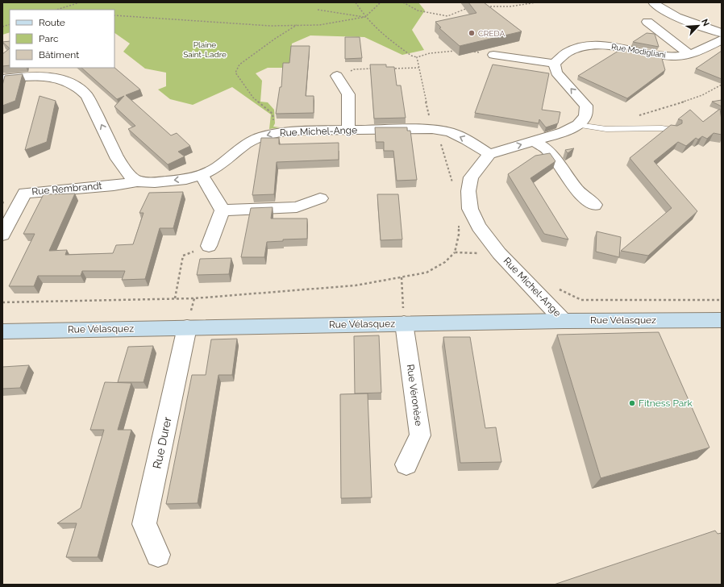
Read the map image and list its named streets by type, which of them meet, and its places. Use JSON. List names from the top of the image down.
{
  "streets": {
    "street": [
      "Rue Modigliani",
      "Rue Michel-Ange",
      "Rue Rembrandt",
      "Rue Vélasquez",
      "Rue Véronèse",
      "Rue Durer"
    ]
  },
  "crossings": [
    ["Rue Michel-Ange", "Rue Rembrandt"],
    ["Rue Michel-Ange", "Rue Vélasquez"],
    ["Rue Vélasquez", "Rue Véronèse"],
    ["Rue Vélasquez", "Rue Durer"]
  ],
  "parks": ["Plaine Saint-Ladre"],
  "places": ["CREDA", "Fitness Park"],
  "legend": ["Route", "Parc", "Bâtiment"],
  "north": "top right"
}
